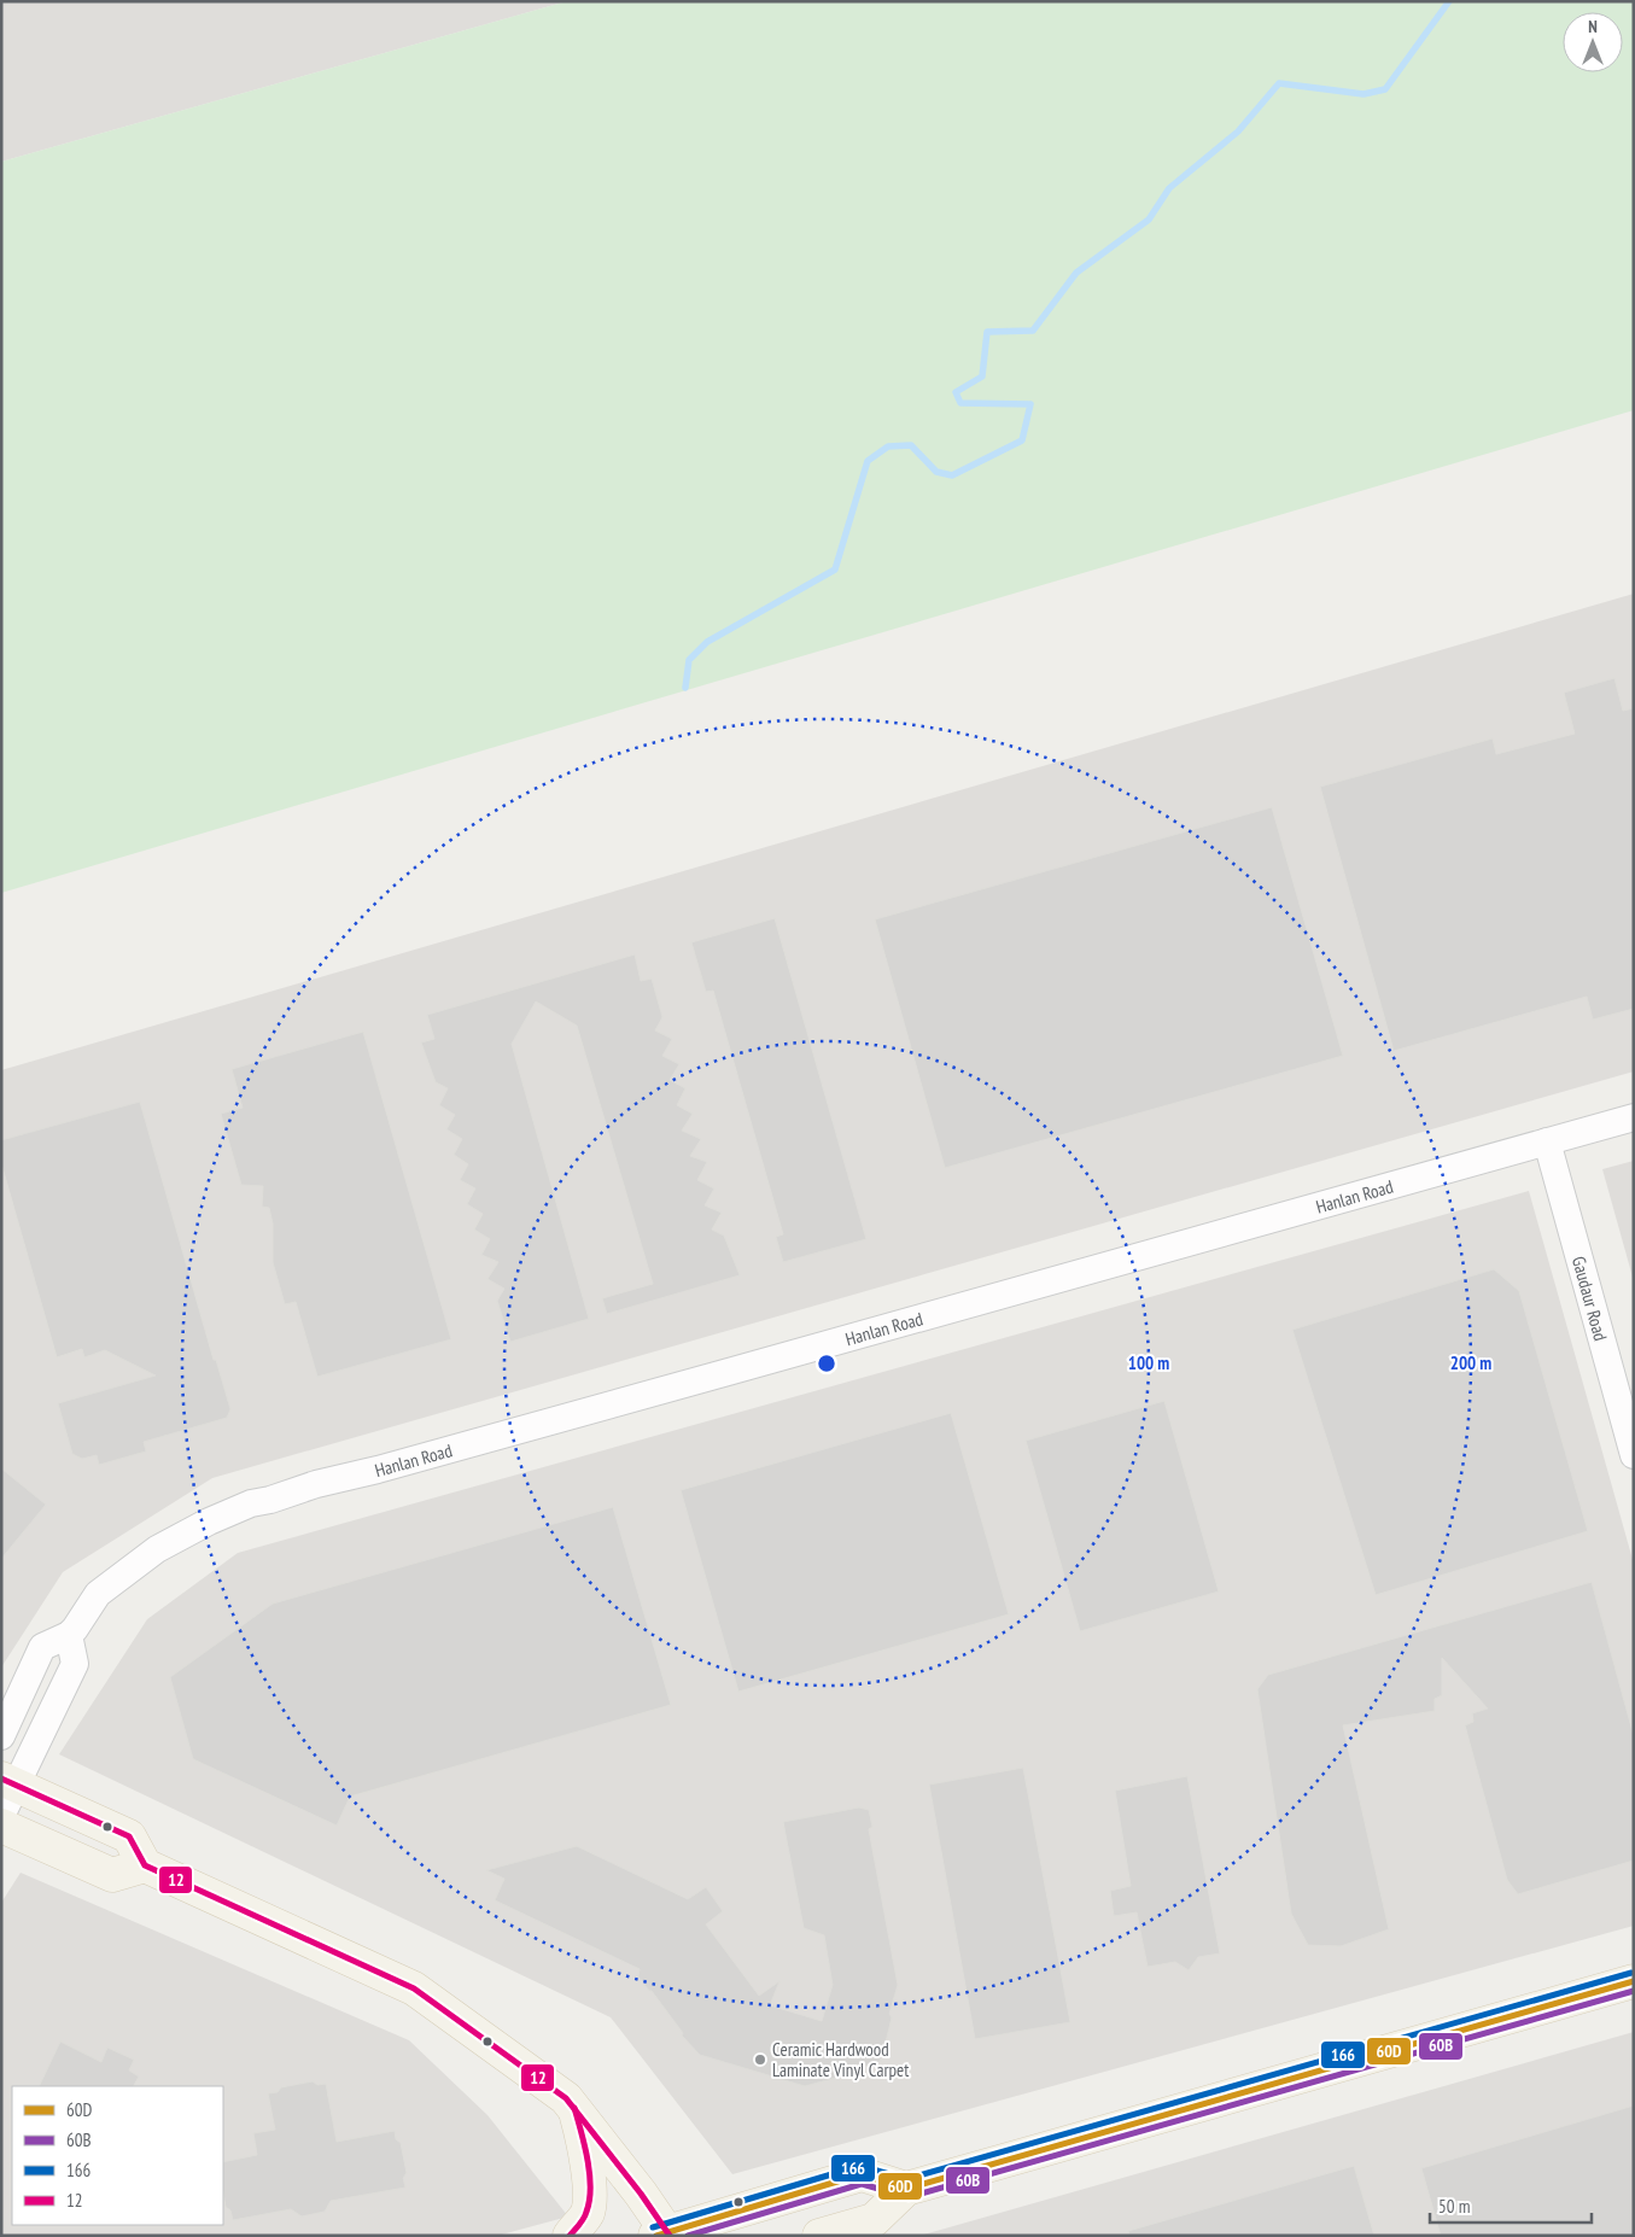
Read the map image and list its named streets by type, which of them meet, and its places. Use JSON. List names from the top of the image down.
{
  "streets": {
    "street": ["Hanlan Road", "Gaudaur Road"]
  },
  "crossings": [
    ["Hanlan Road", "Gaudaur Road"]
  ],
  "places": ["Ceramic Hardwood Laminate Vinyl Carpet"],
  "lines": [
    "transit line 12",
    "transit line 166",
    "transit line 60D",
    "transit line 60B"
  ],
  "legend": [
    "60D",
    "60B",
    "166",
    "12"
  ],
  "scale_bar": "50 m",
  "north": "top",
  "rings": ["100 m", "200 m"]
}
